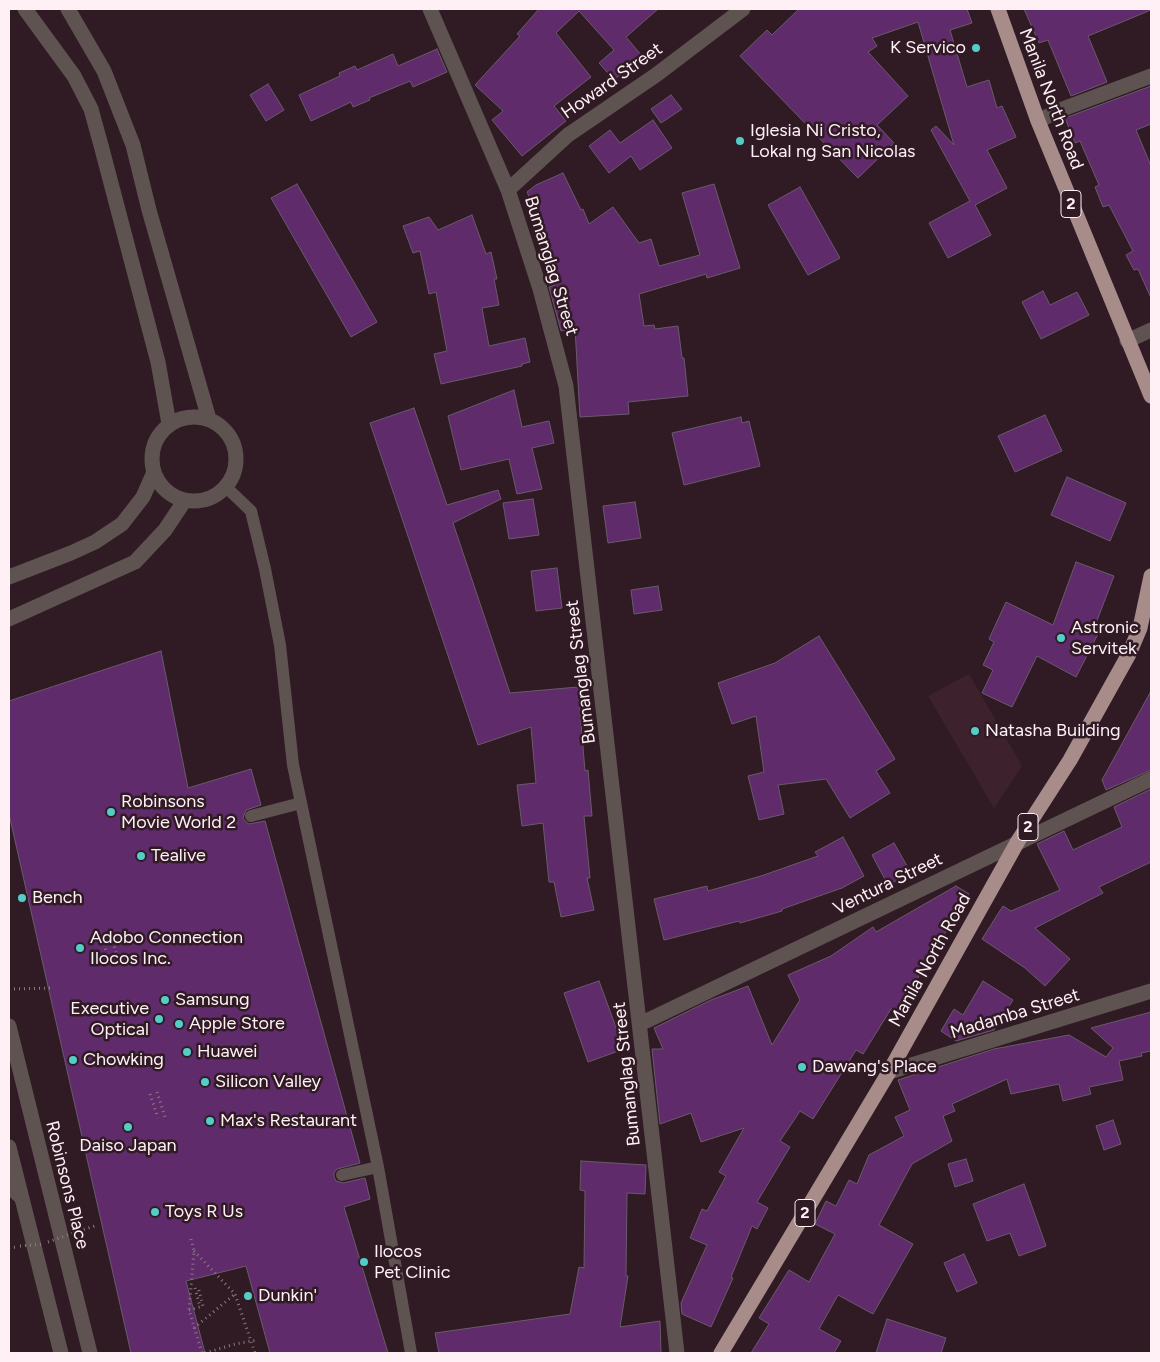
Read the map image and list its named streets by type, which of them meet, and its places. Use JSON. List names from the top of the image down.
{
  "streets": {
    "highway": ["Manila North Road", "2"],
    "street": [
      "Howard Street",
      "Bumanglag Street",
      "Ventura Street",
      "Madamba Street",
      "Robinsons Place"
    ]
  },
  "crossings": [
    ["Howard Street", "Bumanglag Street"],
    ["Manila North Road", "Ventura Street"],
    ["Manila North Road", "Madamba Street"],
    ["Bumanglag Street", "Ventura Street"]
  ],
  "places": [
    "K Servico",
    "Iglesia Ni Cristo, Lokal ng San Nicolas",
    "Astronic Servitek",
    "Natasha Building",
    "Robinsons Movie World 2",
    "Tealive",
    "Bench",
    "Adobo Connection Ilocos Inc.",
    "Samsung",
    "Executive Optical",
    "Apple Store",
    "Huawei",
    "Chowking",
    "Dawang's Place",
    "Silicon Valley",
    "Max's Restaurant",
    "Daiso Japan",
    "Toys R Us",
    "Ilocos Pet Clinic",
    "Dunkin'"
  ]
}
